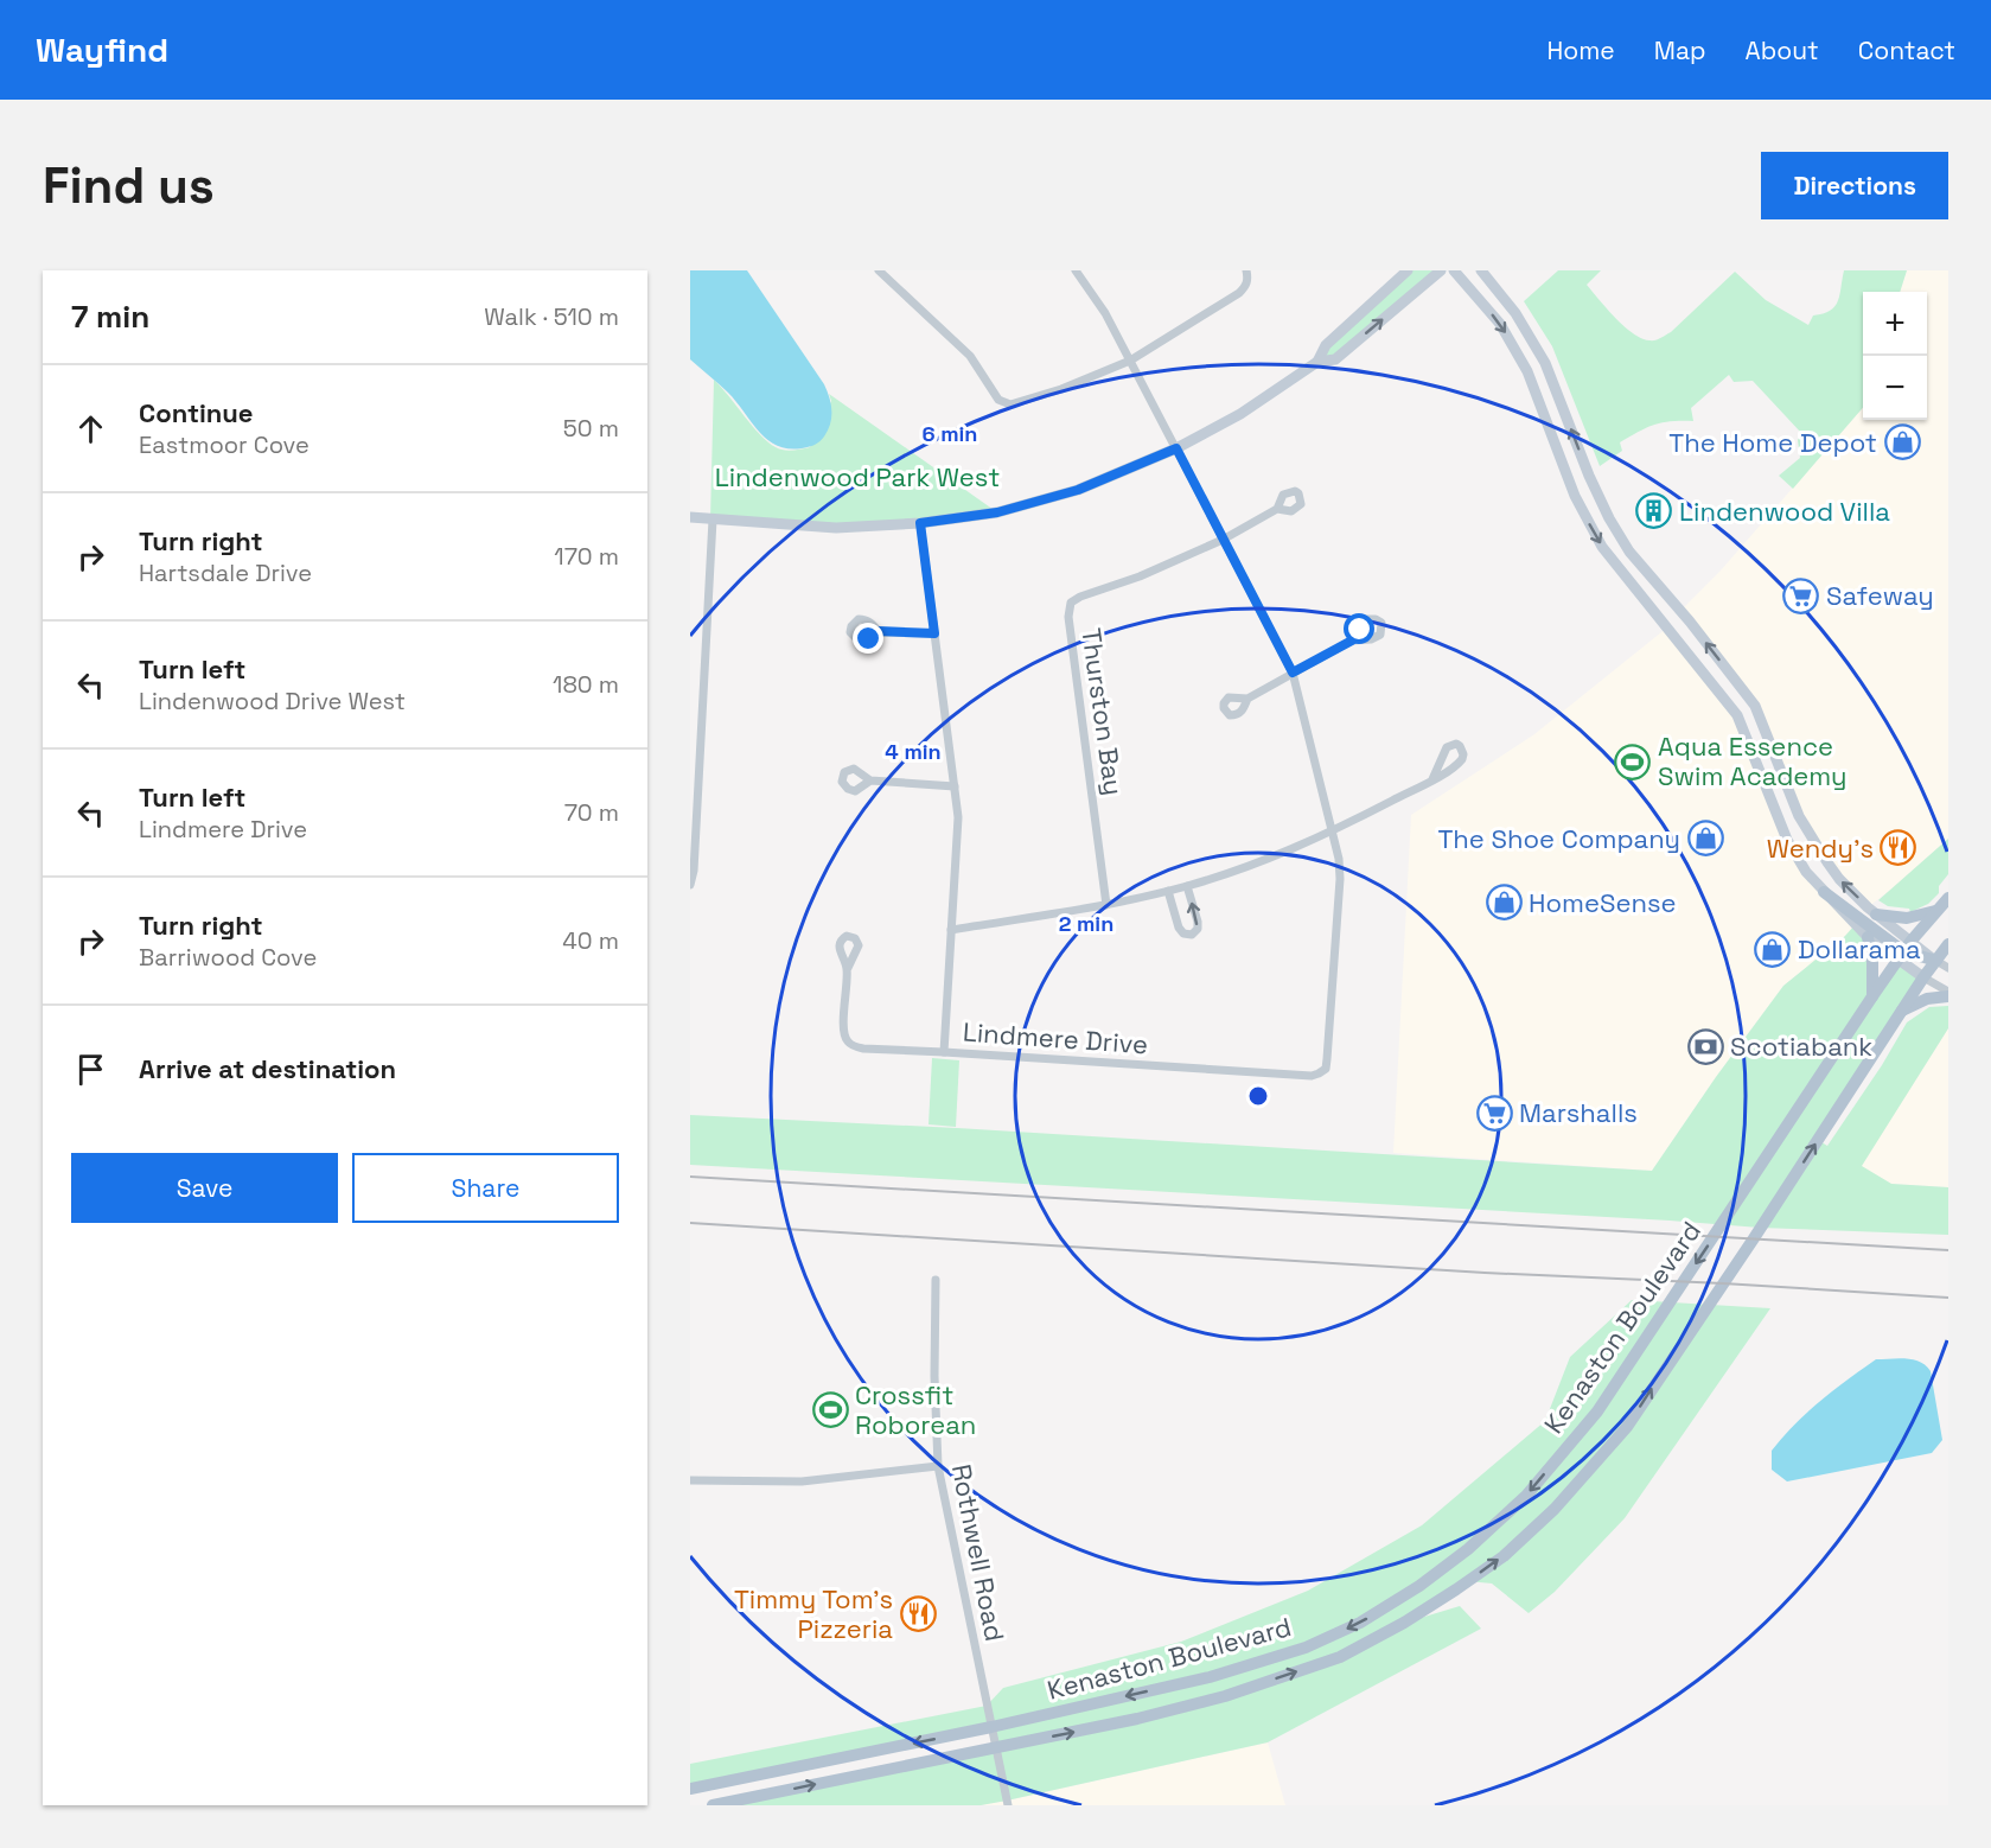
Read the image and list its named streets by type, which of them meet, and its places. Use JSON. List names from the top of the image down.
{
  "streets": {
    "main road": ["Kenaston Boulevard"],
    "street": ["Thurston Bay", "Lindmere Drive", "Rothwell Road"]
  },
  "crossings": [
    ["Kenaston Boulevard", "Rothwell Road"]
  ],
  "parks": ["Lindenwood Park West"],
  "places": {
    "shop": [
      "The Home Depot",
      "The Shoe Company",
      "HomeSense",
      "Dollarama"
    ],
    "building": ["Lindenwood Villa"],
    "supermarket": ["Safeway", "Marshalls"],
    "sports": ["Aqua Essence Swim Academy", "Crossfit Roborean"],
    "restaurant": ["Wendy's", "Timmy Tom's Pizzeria"],
    "bank": ["Scotiabank"]
  },
  "page": {
    "header": "Wayfind",
    "nav": [
      "Home",
      "Map",
      "About",
      "Contact"
    ],
    "buttons": [
      "Directions",
      ["Save", "Share"]
    ],
    "title": "Find us",
    "heading": ["7 min", "Walk · 510 m"],
    "map_buttons": ["+", "−"],
    "list": [
      ["Continue", "Eastmoor Cove", "50 m"],
      ["Turn right", "Hartsdale Drive", "170 m"],
      ["Turn left", "Lindenwood Drive West", "180 m"],
      ["Turn left", "Lindmere Drive", "70 m"],
      ["Turn right", "Barriwood Cove", "40 m"],
      "Arrive at destination"
    ]
  },
  "rings": ["6 min", "4 min", "2 min"]
}
